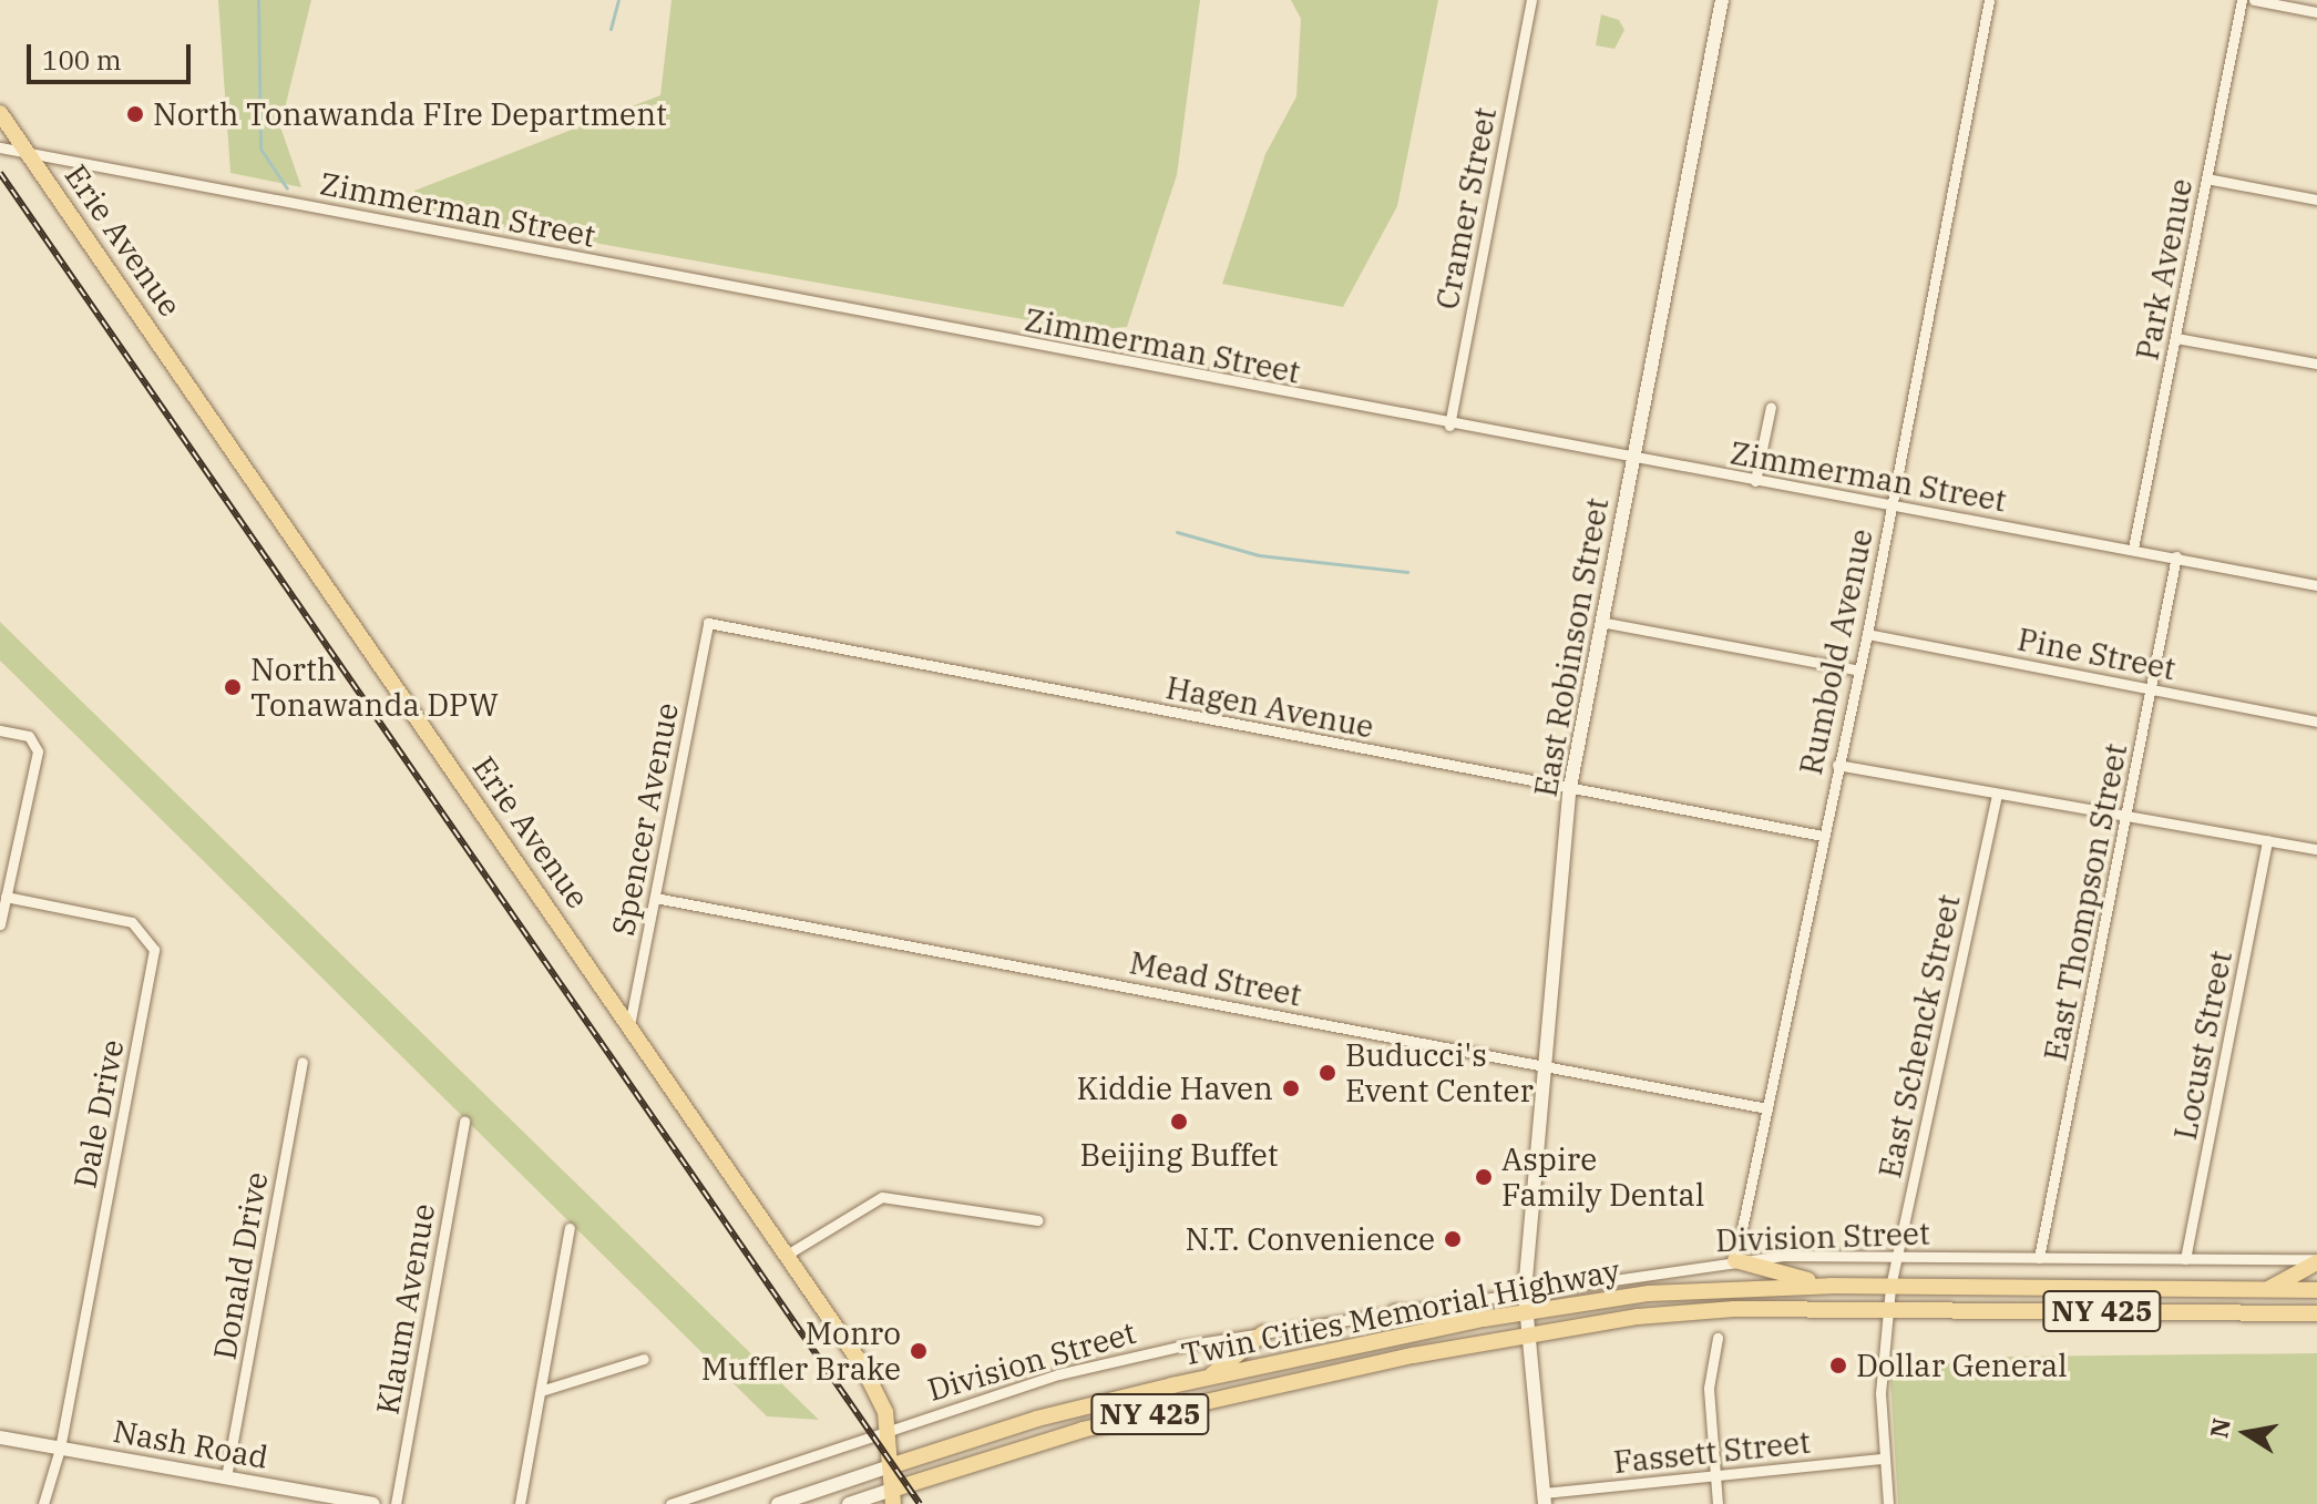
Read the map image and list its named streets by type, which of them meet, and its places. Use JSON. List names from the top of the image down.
{
  "streets": {
    "main road": ["Erie Avenue", "NY 425", "Twin Cities Memorial Highway"],
    "street": [
      "Cramer Street",
      "Zimmerman Street",
      "Park Avenue",
      "East Robinson Street",
      "Rumbold Avenue",
      "Pine Street",
      "Hagen Avenue",
      "Spencer Avenue",
      "East Thompson Street",
      "Mead Street",
      "East Schenck Street",
      "Locust Street",
      "Dale Drive",
      "Division Street",
      "Donald Drive",
      "Klaum Avenue",
      "Nash Road",
      "Fassett Street"
    ]
  },
  "crossings": [
    ["Cramer Street", "Zimmerman Street"],
    ["Zimmerman Street", "Erie Avenue"],
    ["Zimmerman Street", "Park Avenue"],
    ["Zimmerman Street", "East Robinson Street"],
    ["Zimmerman Street", "Rumbold Avenue"],
    ["Zimmerman Street", "East Thompson Street"],
    ["Erie Avenue", "Spencer Avenue"],
    ["Erie Avenue", "Division Street"],
    ["Erie Avenue", "Twin Cities Memorial Highway"],
    ["East Robinson Street", "Hagen Avenue"],
    ["East Robinson Street", "Mead Street"],
    ["East Robinson Street", "Division Street"],
    ["East Robinson Street", "Twin Cities Memorial Highway"],
    ["East Robinson Street", "Fassett Street"],
    ["Rumbold Avenue", "Pine Street"],
    ["Rumbold Avenue", "Hagen Avenue"],
    ["Rumbold Avenue", "Mead Street"],
    ["Rumbold Avenue", "Division Street"],
    ["Pine Street", "East Thompson Street"],
    ["Hagen Avenue", "Spencer Avenue"],
    ["Spencer Avenue", "Mead Street"],
    ["East Thompson Street", "Division Street"],
    ["East Schenck Street", "Division Street"],
    ["East Schenck Street", "Twin Cities Memorial Highway"],
    ["East Schenck Street", "Fassett Street"],
    ["Locust Street", "Division Street"],
    ["Dale Drive", "Nash Road"],
    ["Donald Drive", "Nash Road"]
  ],
  "places": [
    "North Tonawanda FIre Department",
    "North Tonawanda DPW",
    "Buducci's Event Center",
    "Kiddie Haven",
    "Beijing Buffet",
    "Aspire Family Dental",
    "N.T. Convenience",
    "Monro Muffler Brake",
    "Dollar General"
  ],
  "scale_bar": "100 m",
  "north": "left"
}
